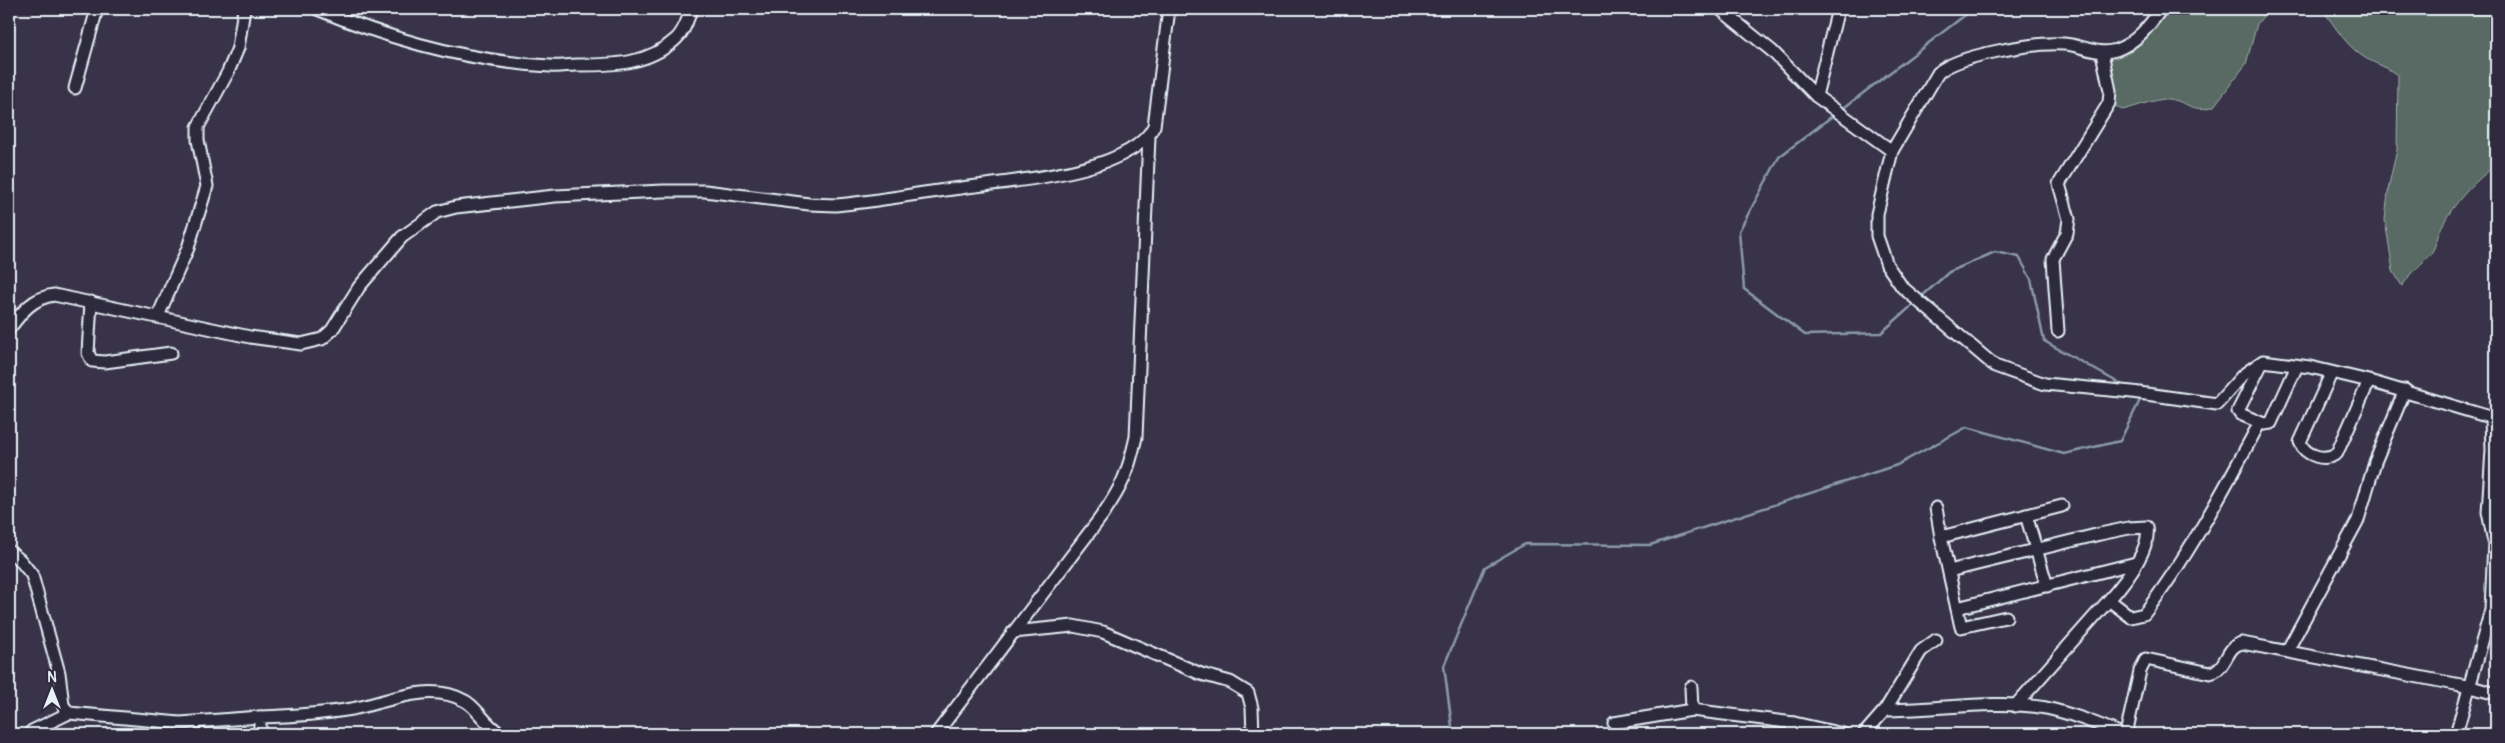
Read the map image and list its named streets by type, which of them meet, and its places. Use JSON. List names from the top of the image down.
{
  "north": "top"
}
